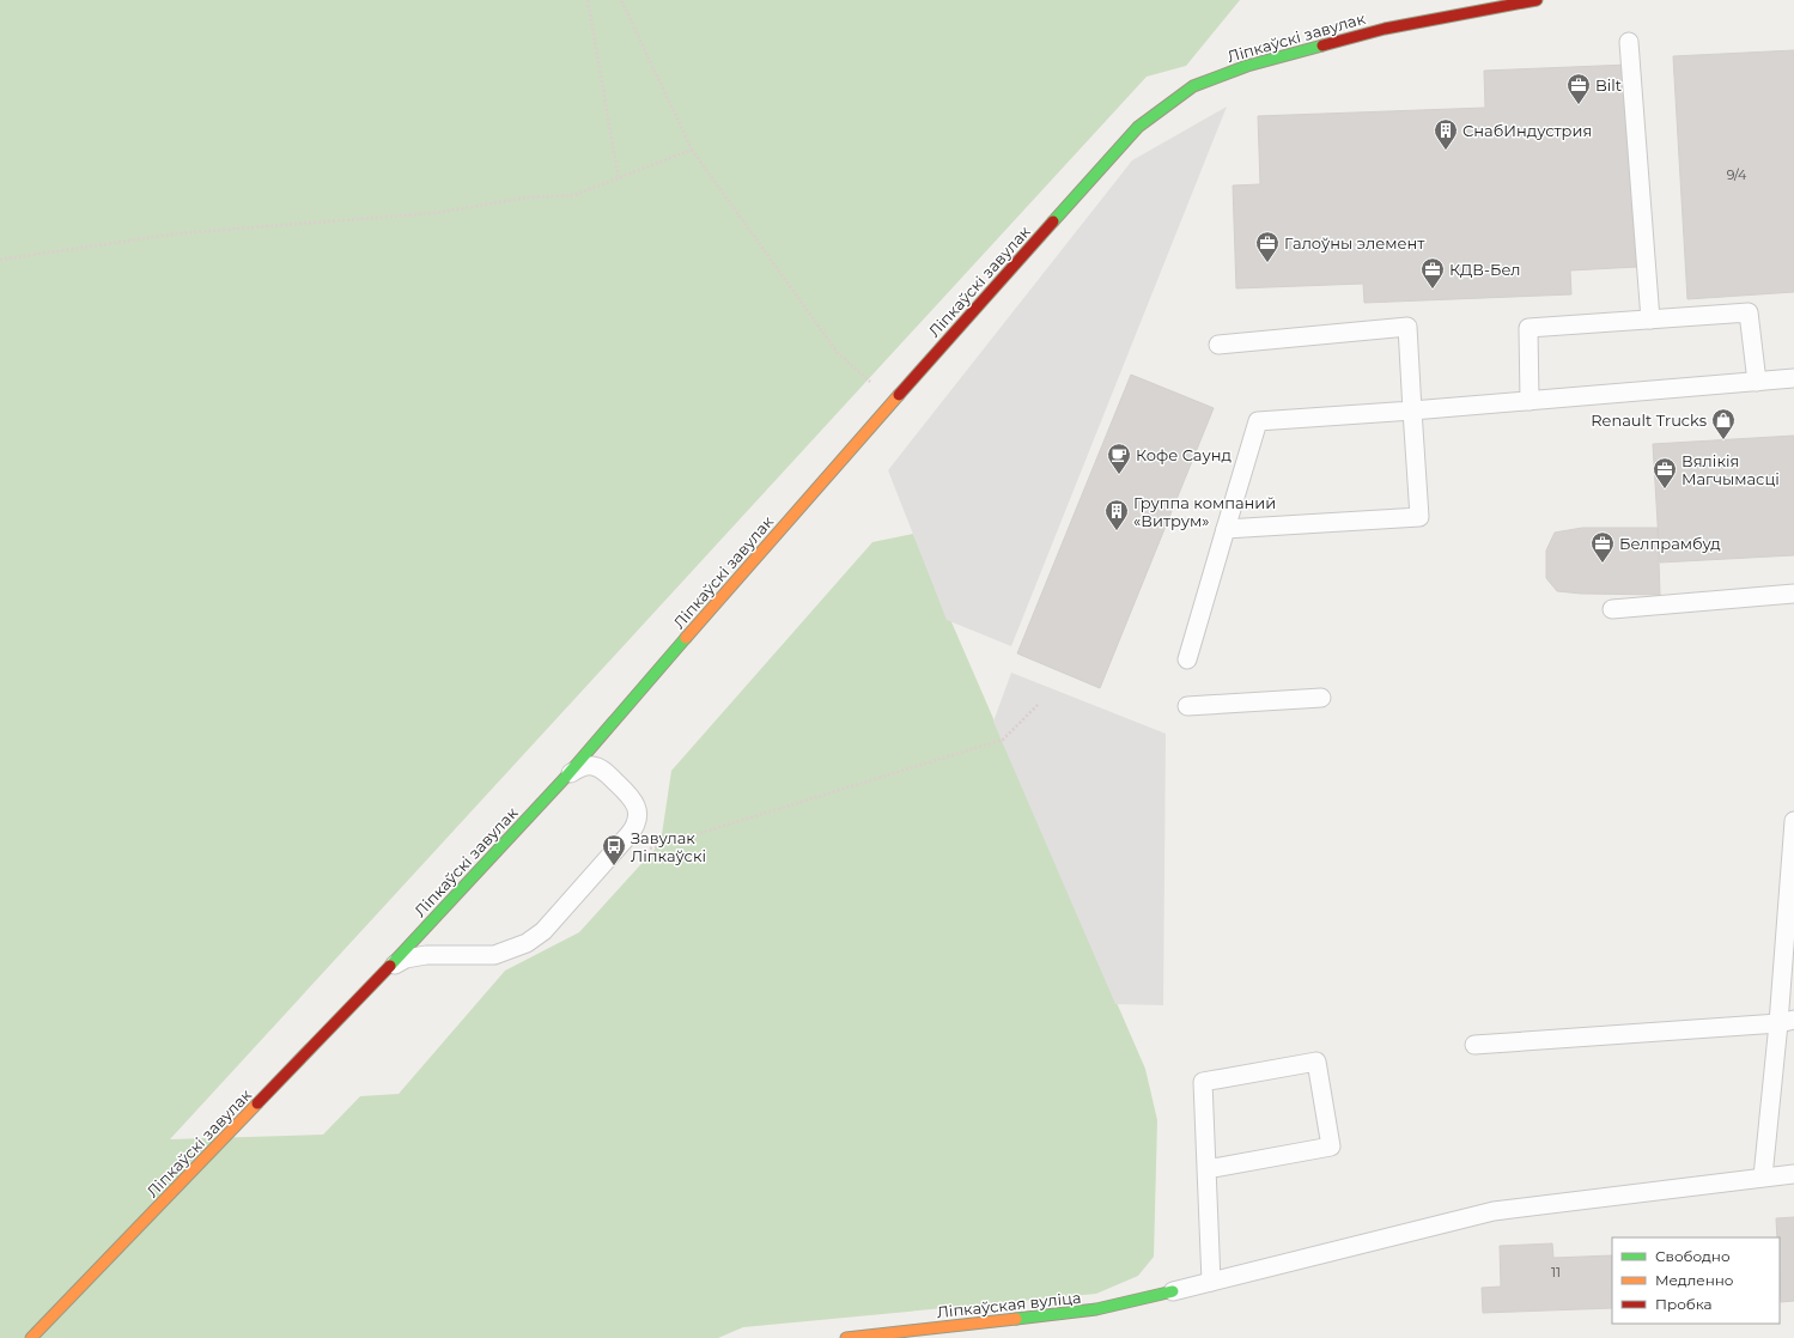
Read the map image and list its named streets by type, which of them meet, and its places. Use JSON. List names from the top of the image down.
{
  "streets": {
    "street": ["Ліпкаўскі завулак", "Ліпкаўская вуліца"]
  },
  "places": {
    "office": [
      "Bilt",
      "Галоўны элемент",
      "КДВ-Бел",
      "Вялікія Магчымасці",
      "Белпрамбуд"
    ],
    "building": ["СнабИндустрия", "Группа компаний «Витрум»"],
    "shop": ["Renault Trucks"],
    "cafe": ["Кофе Саунд"],
    "bus stop": ["Завулак Ліпкаўскі"]
  },
  "house_numbers": ["9/4", "11"],
  "legend": ["Свободно", "Медленно", "Пробка"]
}
